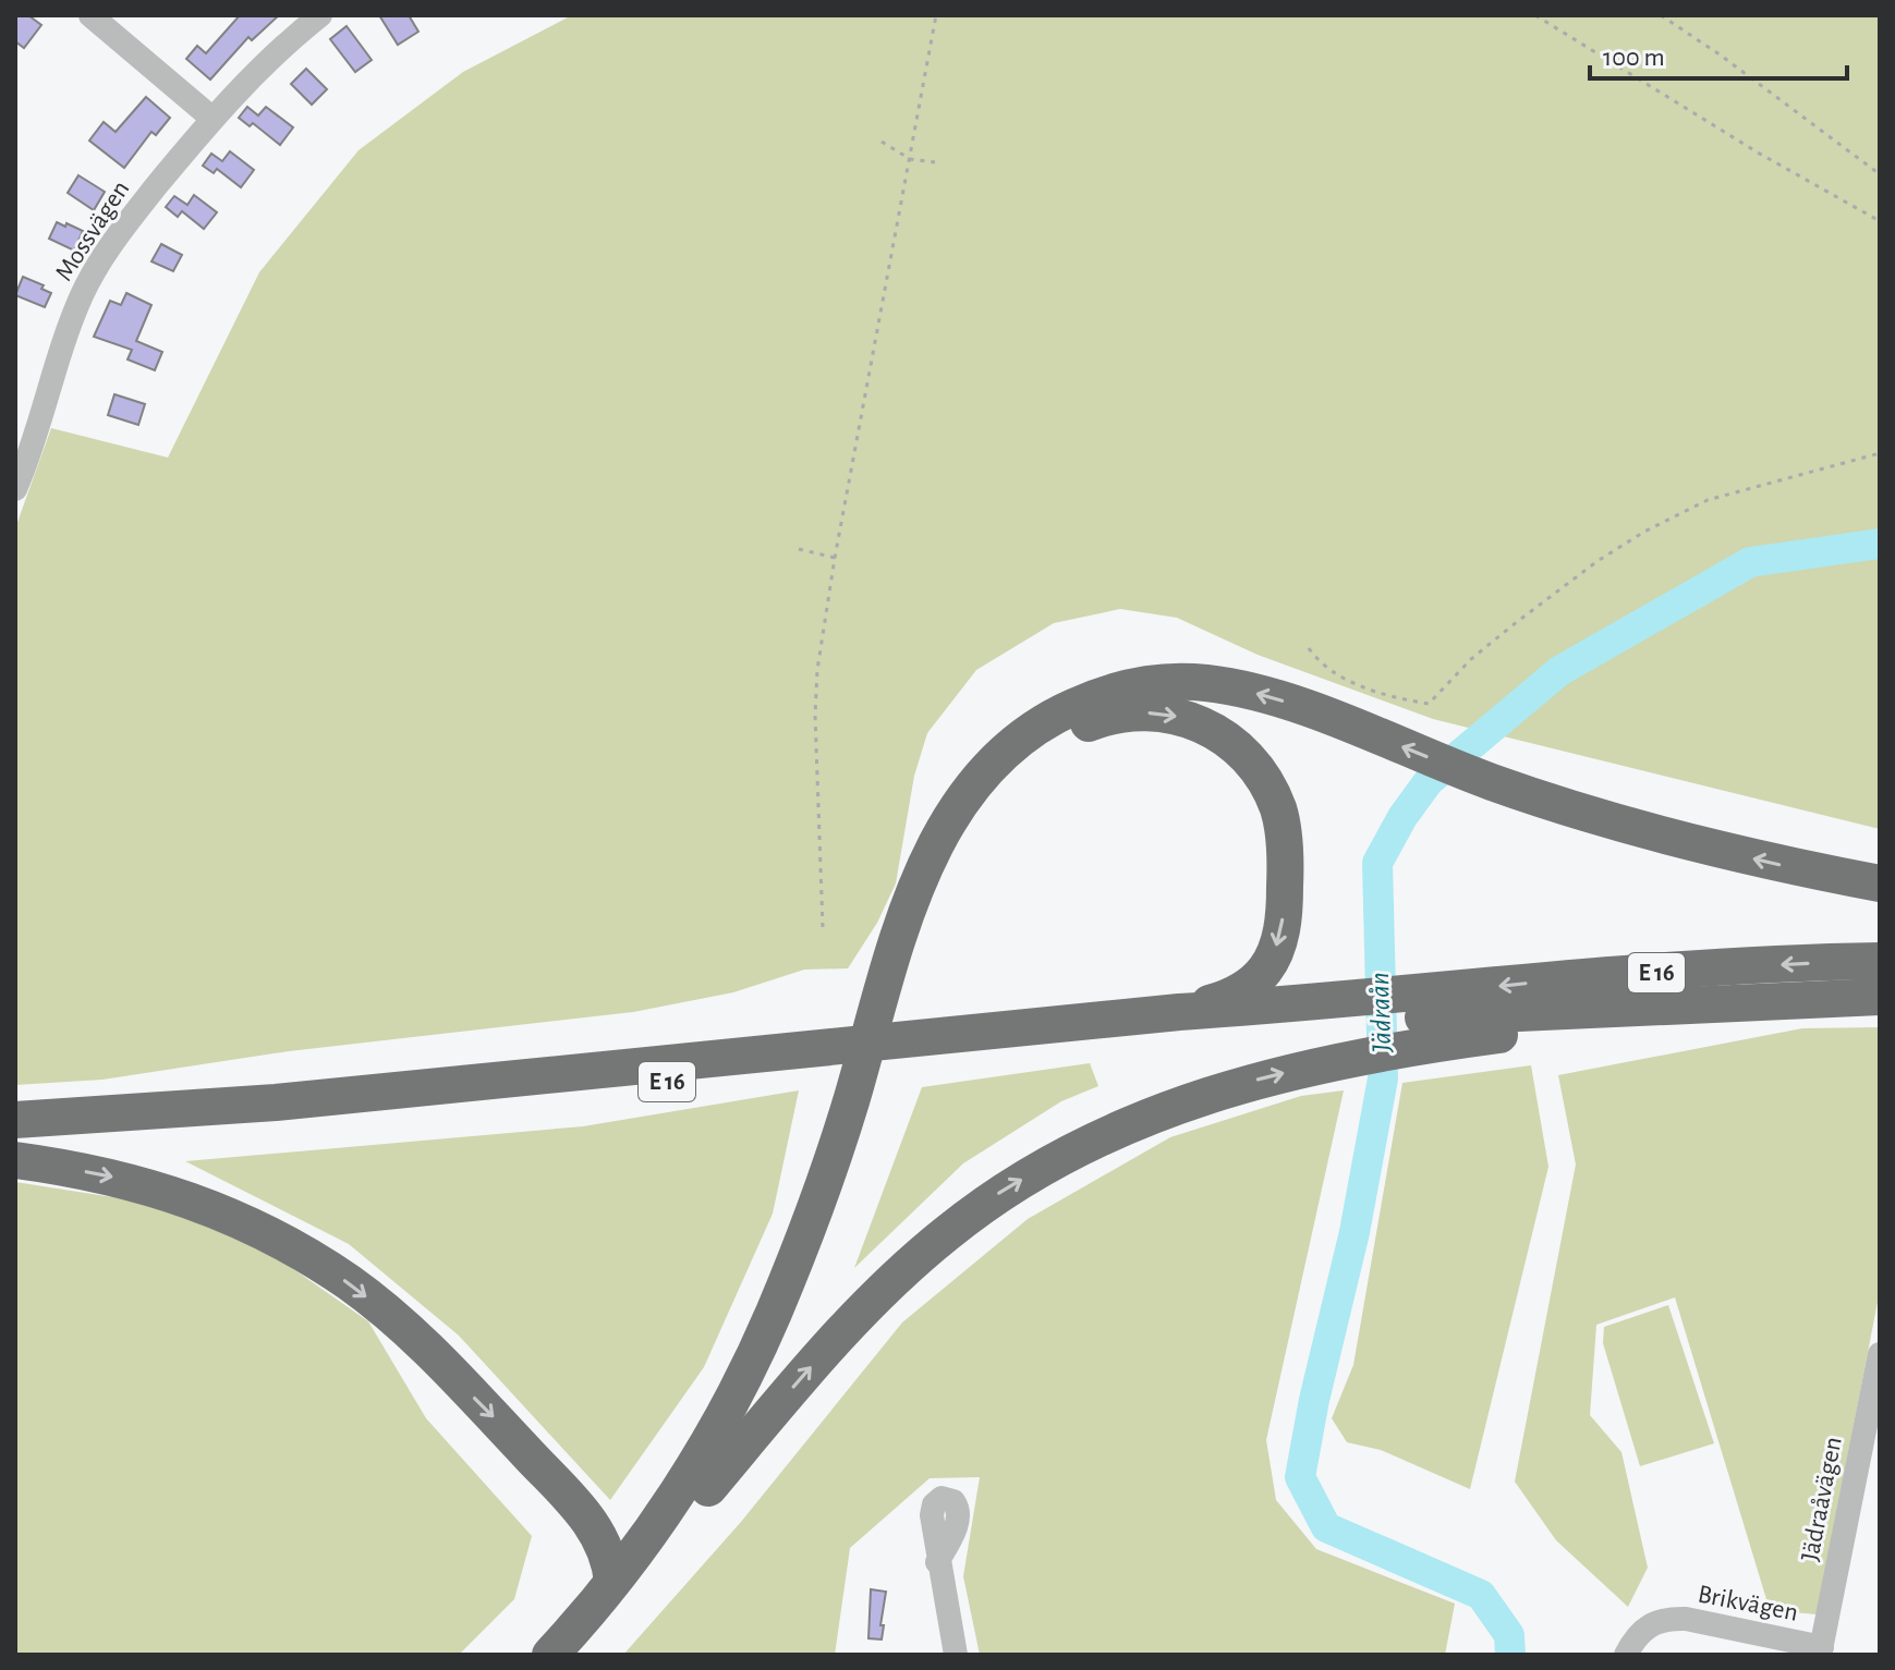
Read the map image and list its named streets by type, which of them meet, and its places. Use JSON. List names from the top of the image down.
{
  "streets": {
    "highway": ["E 16"],
    "street": ["Mossvägen", "Jädraåvägen", "Brikvägen"]
  },
  "crossings": [
    ["Jädraåvägen", "Brikvägen"]
  ],
  "water": ["Jädraån"],
  "scale_bar": "100 m"
}
